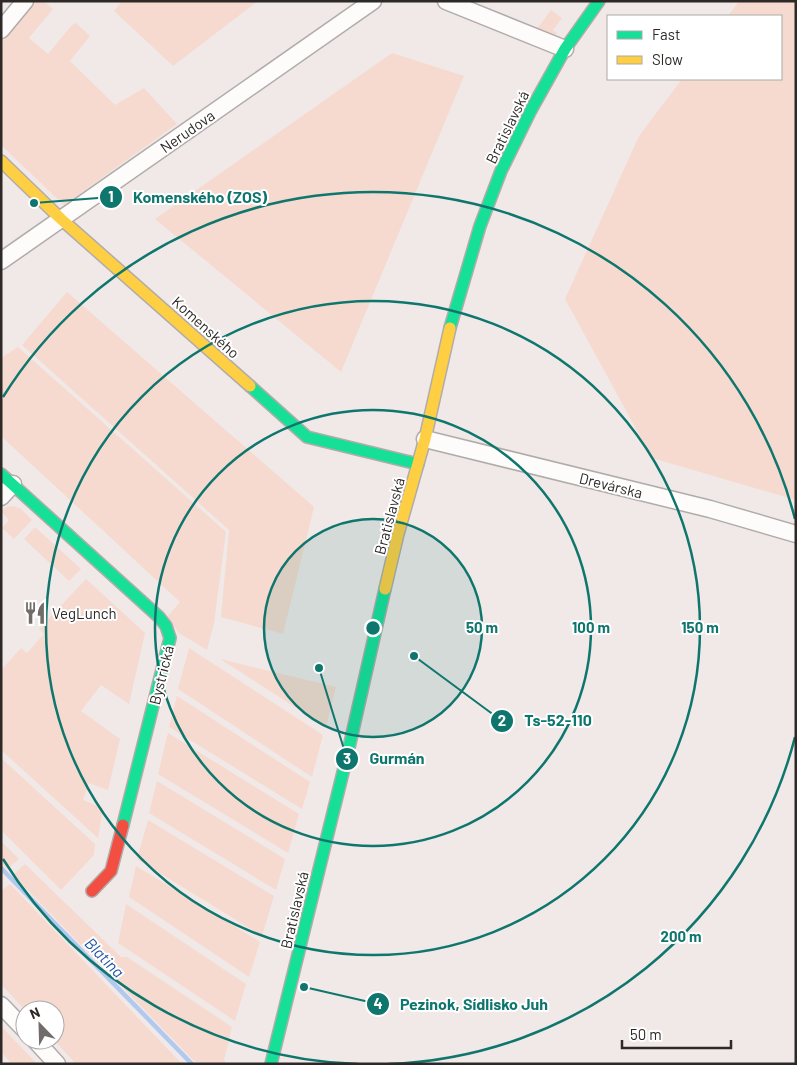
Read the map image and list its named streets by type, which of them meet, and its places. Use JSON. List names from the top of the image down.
{
  "streets": {
    "main road": ["Bratislavská", "Komenského", "Bystrická"],
    "street": ["Nerudova", "Drevárska"]
  },
  "crossings": [
    ["Bratislavská", "Komenského"],
    ["Bratislavská", "Drevárska"],
    ["Nerudova", "Komenského"]
  ],
  "water": ["Blatina"],
  "places": {
    "other": [
      "Komenského (ZOS)",
      "Ts-52-110",
      "Gurmán",
      "Pezinok, Sídlisko Juh"
    ],
    "restaurant": ["VegLunch"]
  },
  "legend": ["Fast", "Slow"],
  "scale_bar": "50 m",
  "north": "top left",
  "rings": [
    "50 m",
    "100 m",
    "150 m",
    "200 m"
  ]
}
